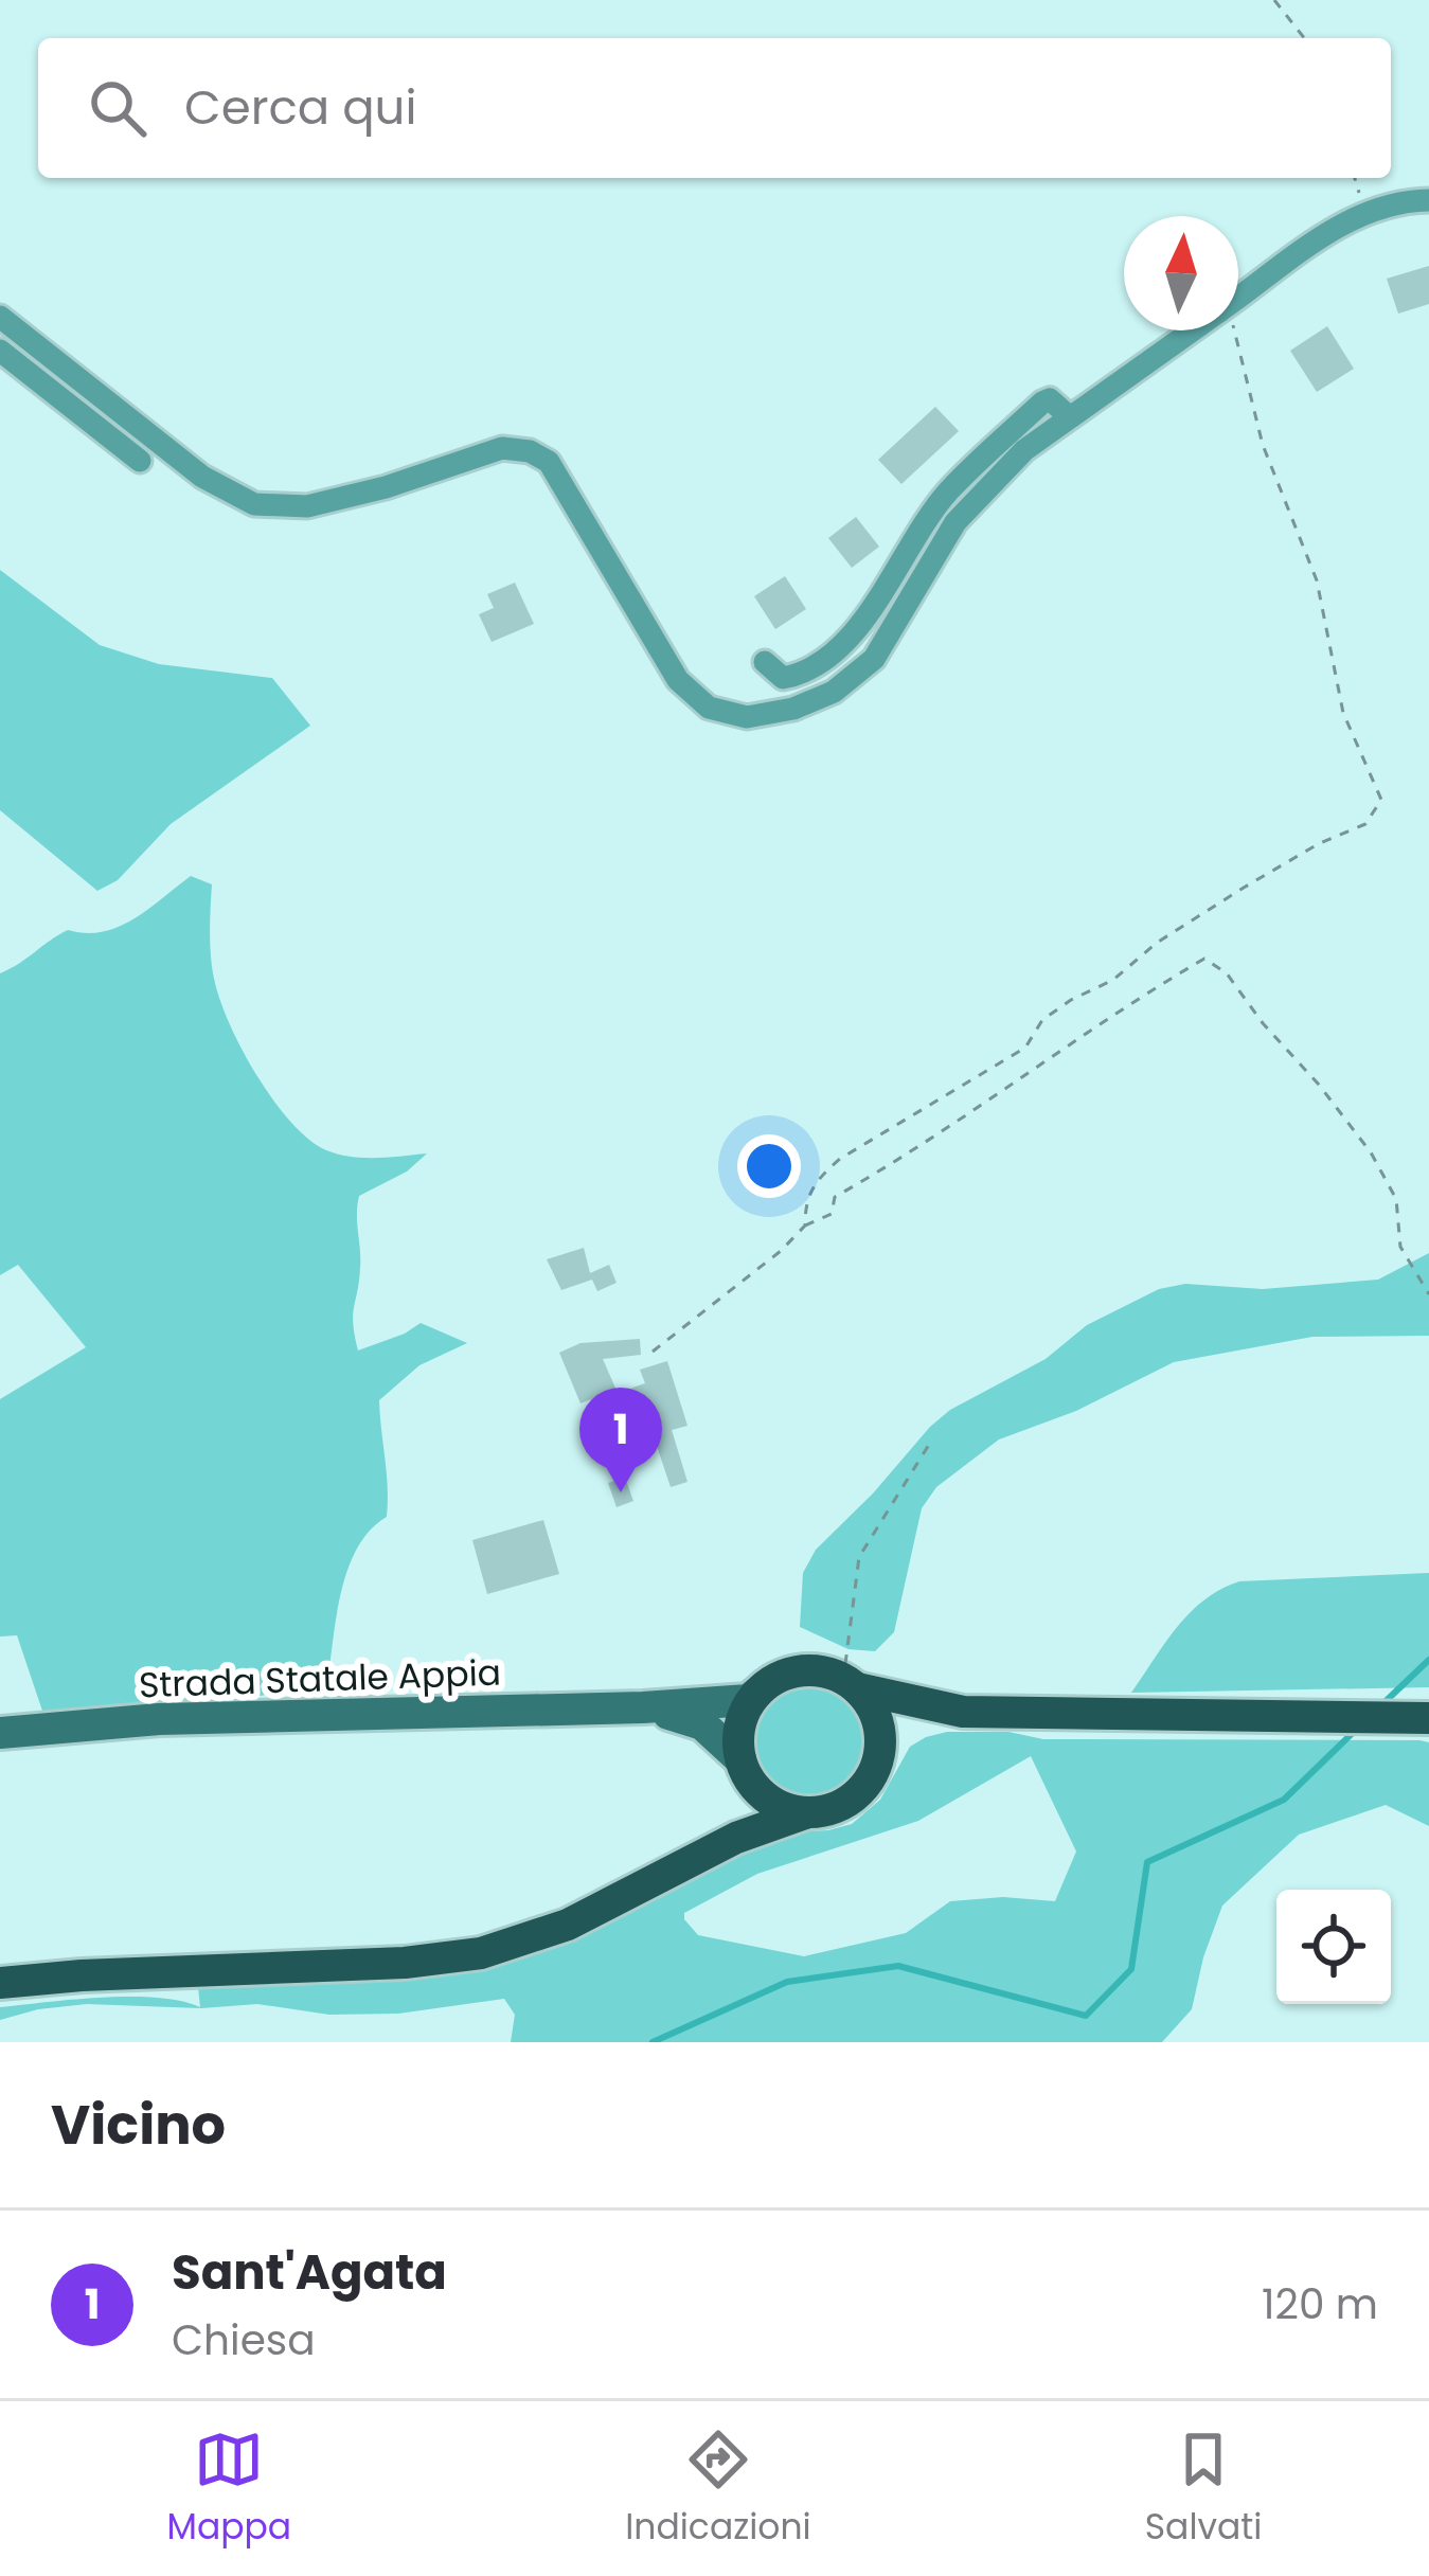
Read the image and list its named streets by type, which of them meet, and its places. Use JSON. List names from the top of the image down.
{
  "streets": {
    "main road": ["Strada Statale Appia"]
  },
  "north": "top",
  "page": {
    "search": "Cerca qui",
    "pins": "1",
    "heading": "Vicino",
    "list": [
      {
        "mark": "1",
        "name": "Sant'Agata",
        "note": "Chiesa",
        "value": "120 m"
      }
    ],
    "nav": ["Mappa", "Indicazioni", "Salvati"]
  }
}
